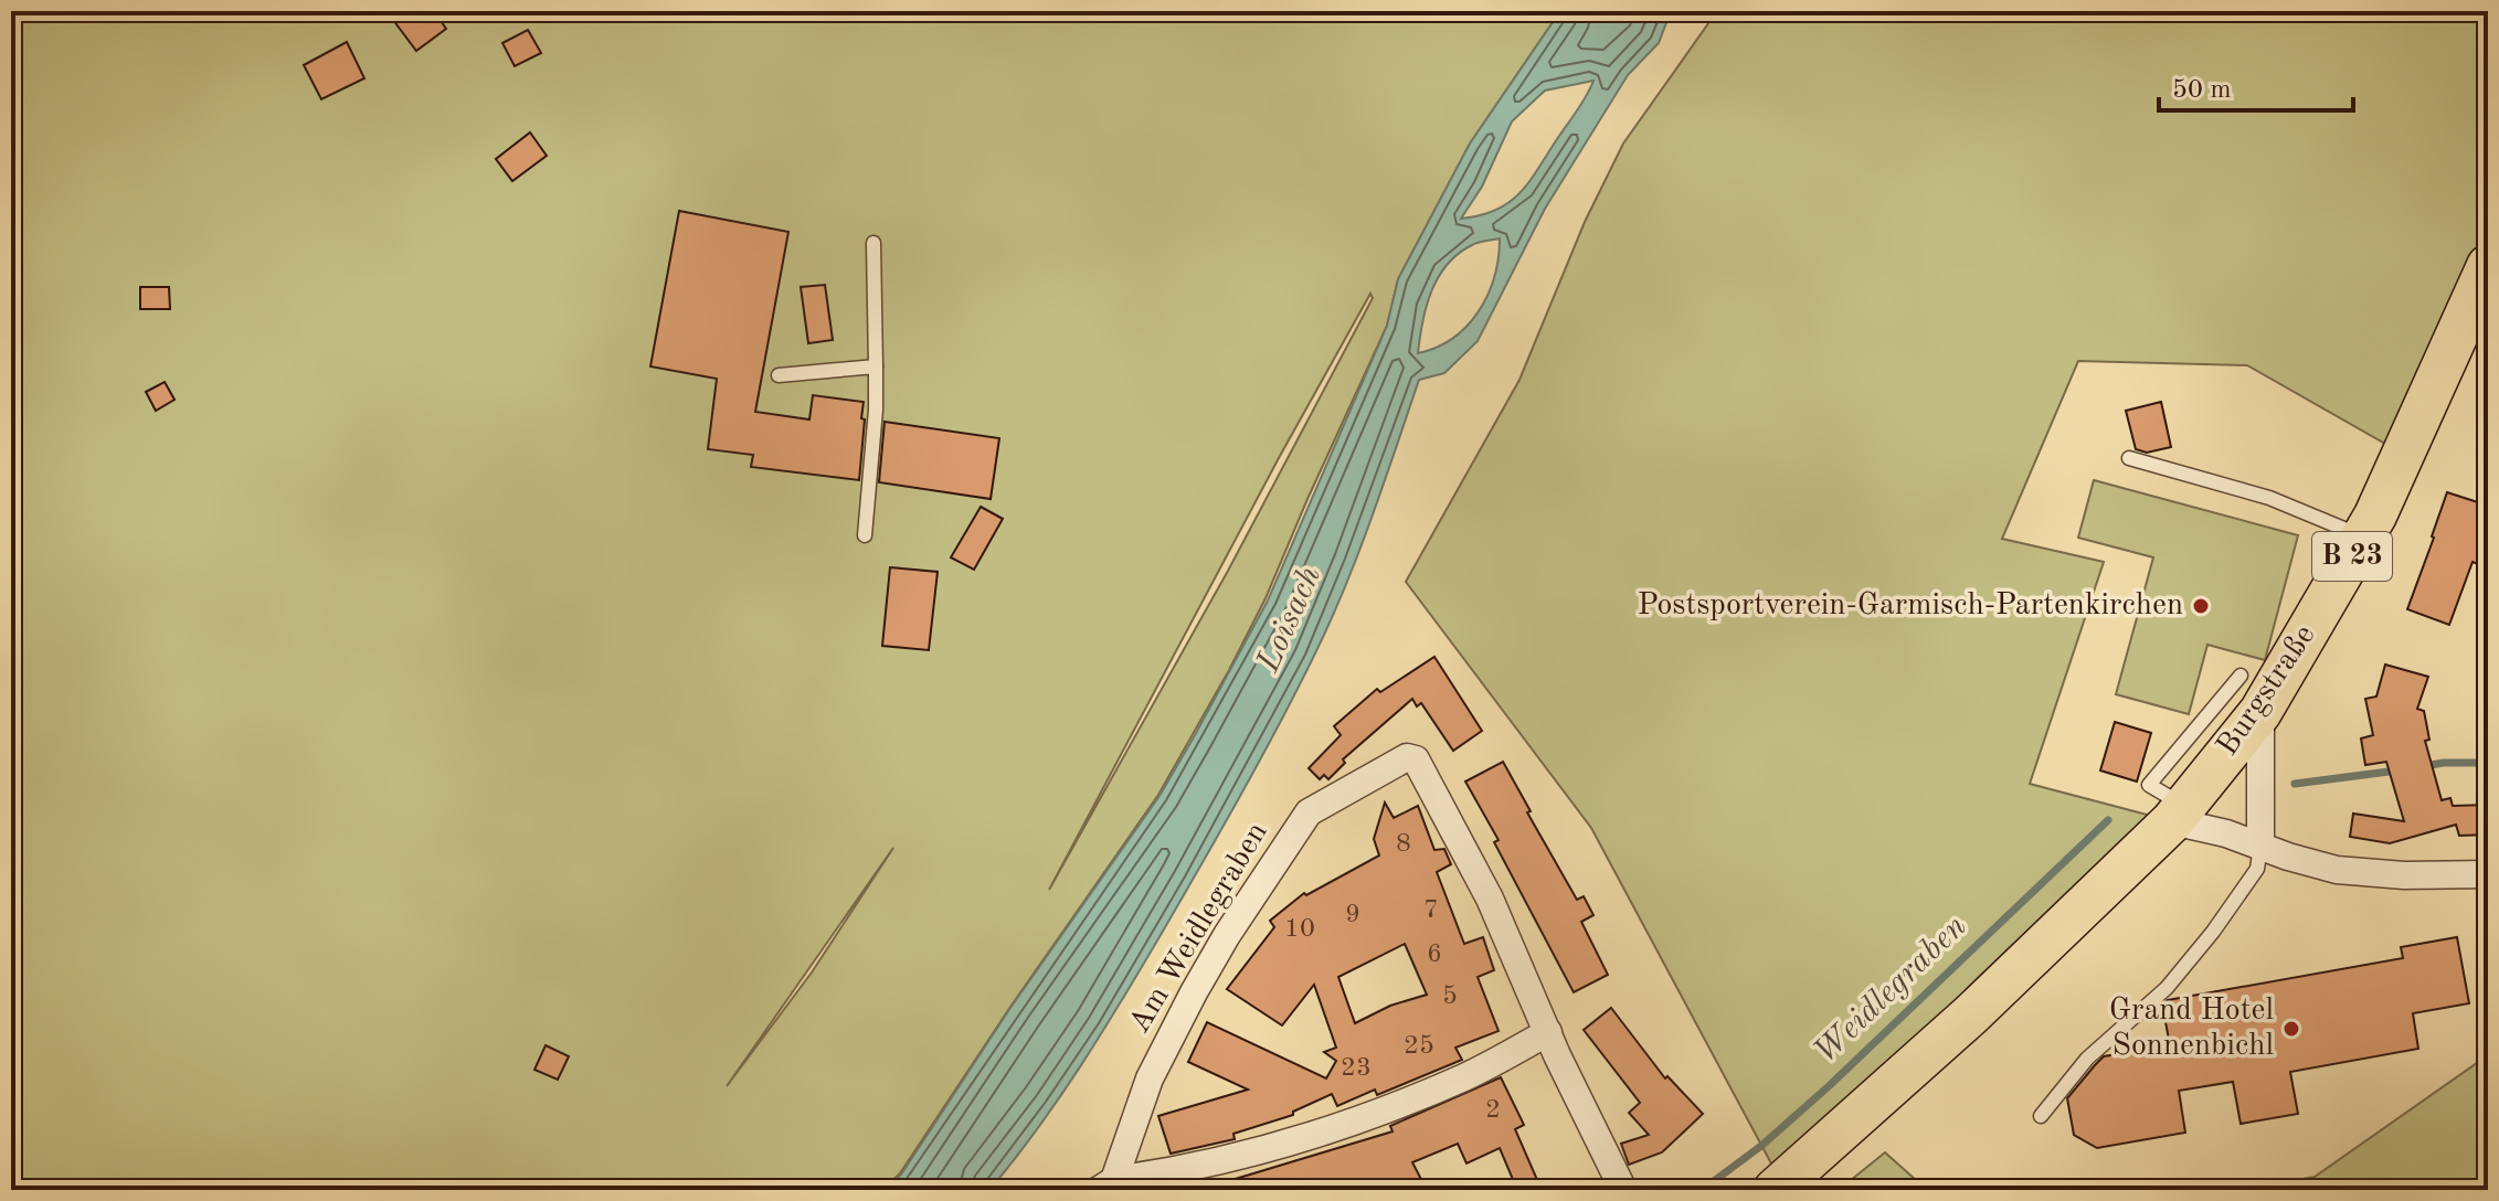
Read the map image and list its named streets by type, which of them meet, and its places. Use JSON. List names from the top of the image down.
{
  "streets": {
    "main road": ["B 23", "Burgstraße"],
    "street": ["Am Weidlegraben"]
  },
  "crossings": [
    ["B 23", "Burgstraße"]
  ],
  "water": ["Loisach", "Weidlegraben"],
  "places": ["Postsportverein-Garmisch-Partenkirchen", "Grand Hotel Sonnenbichl"],
  "house_numbers": [
    "8",
    "7",
    "9",
    "10",
    "6",
    "5",
    "25",
    "23",
    "2"
  ],
  "scale_bar": "50 m"
}
